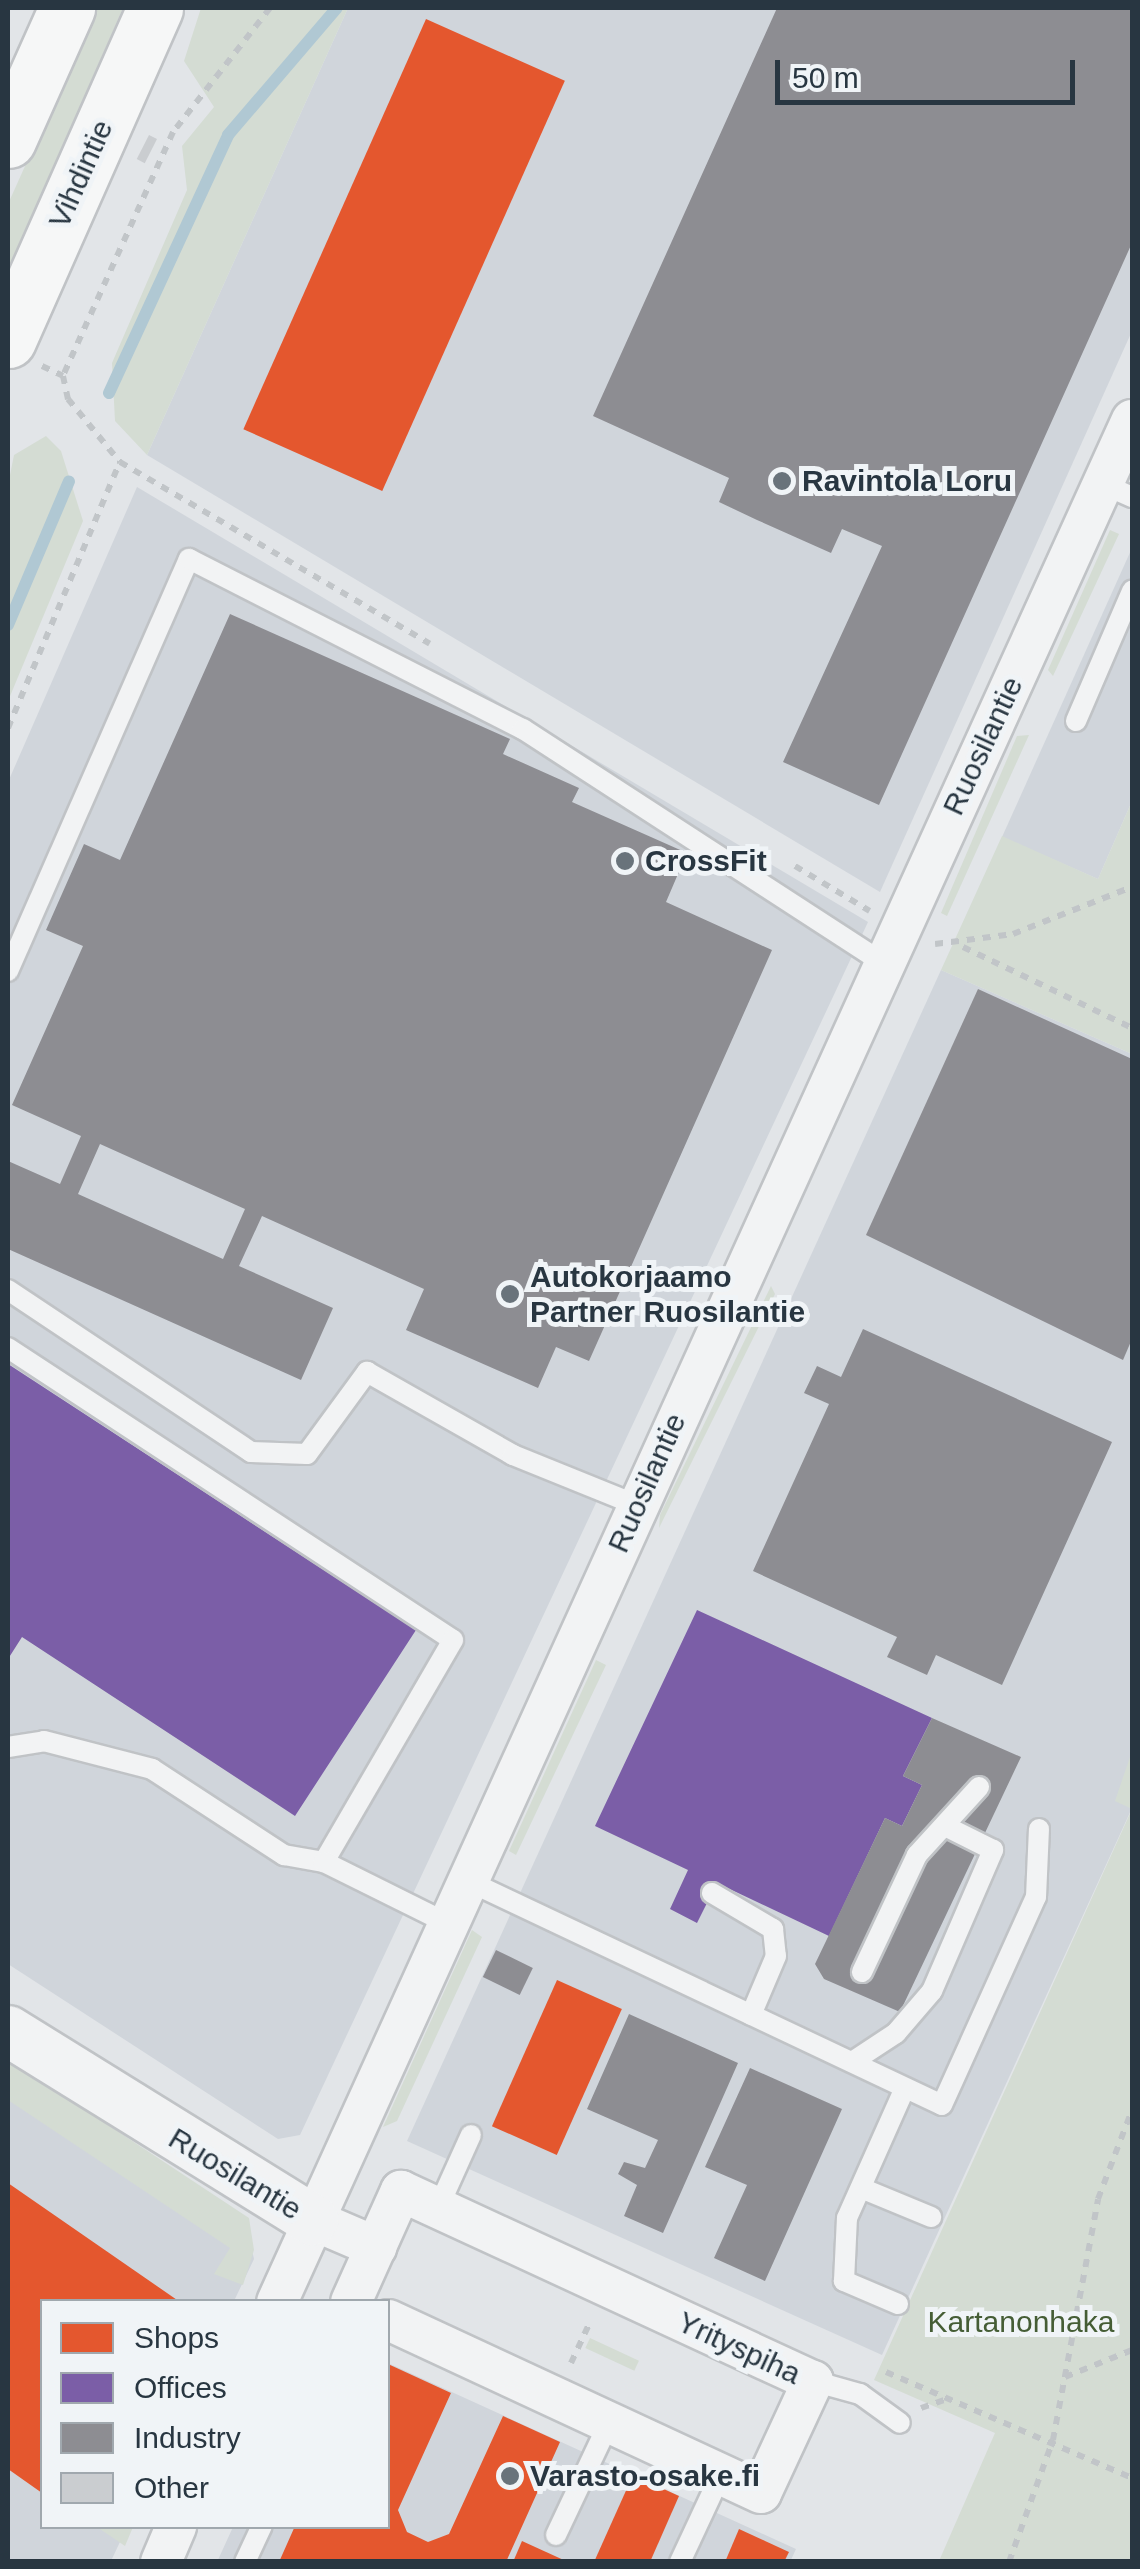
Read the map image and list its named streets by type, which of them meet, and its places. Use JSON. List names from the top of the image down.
{
  "streets": {
    "main road": ["Vihdintie"],
    "street": ["Ruosilantie", "Yrityspiha"]
  },
  "parks": ["Kartanonhaka"],
  "places": [
    "Ravintola Loru",
    "CrossFit",
    "Autokorjaamo Partner Ruosilantie",
    "Varasto-osake.fi"
  ],
  "legend": [
    "Shops",
    "Offices",
    "Industry",
    "Other"
  ],
  "scale_bar": "50 m"
}
